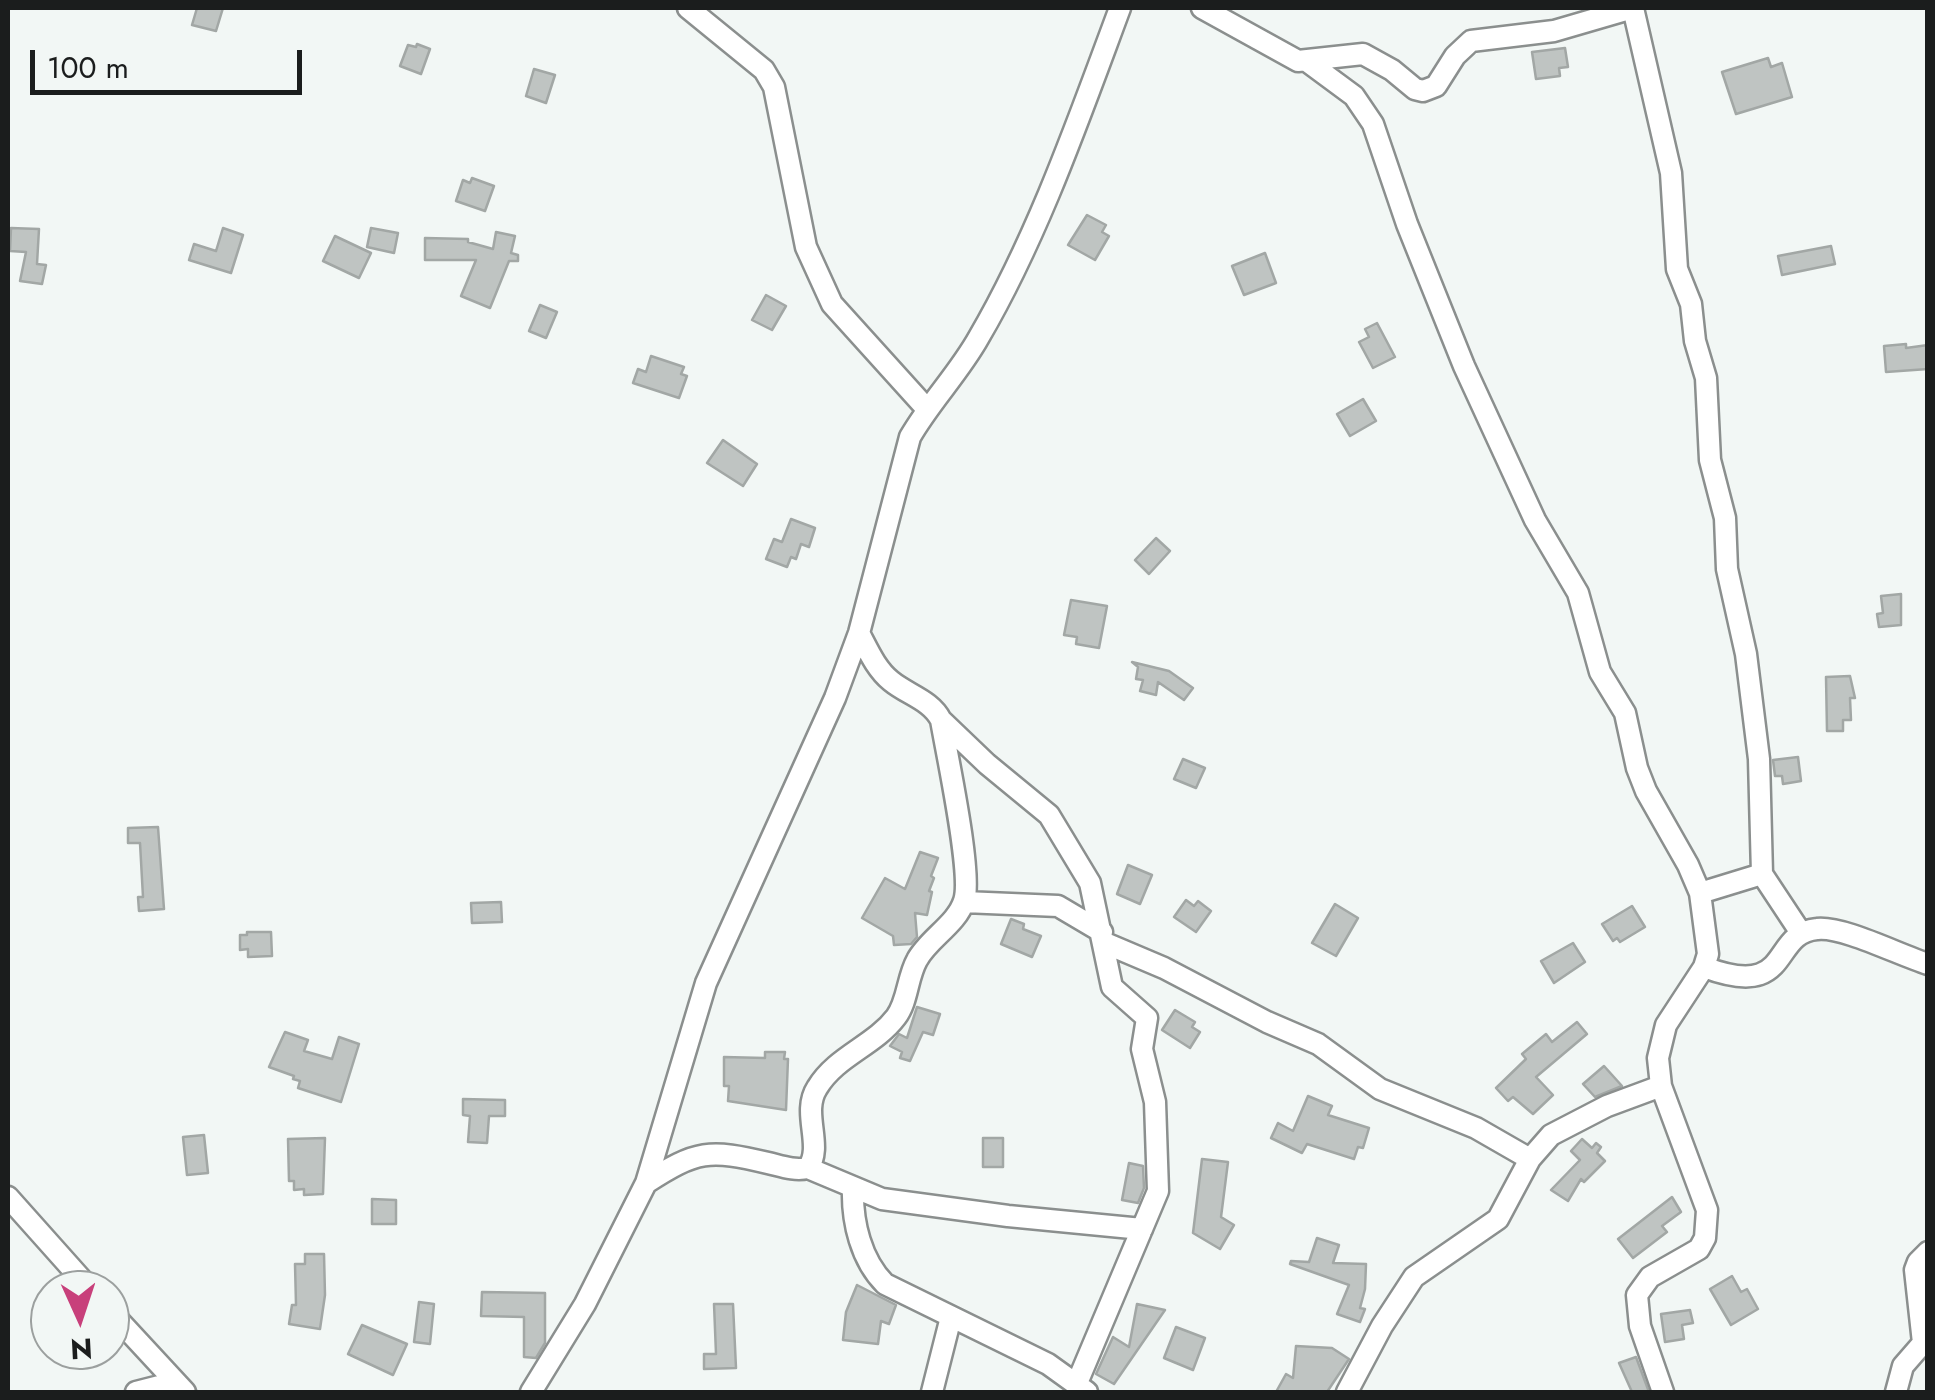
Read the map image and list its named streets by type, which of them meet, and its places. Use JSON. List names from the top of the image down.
{
  "scale_bar": "100 m",
  "north": "bottom"
}
